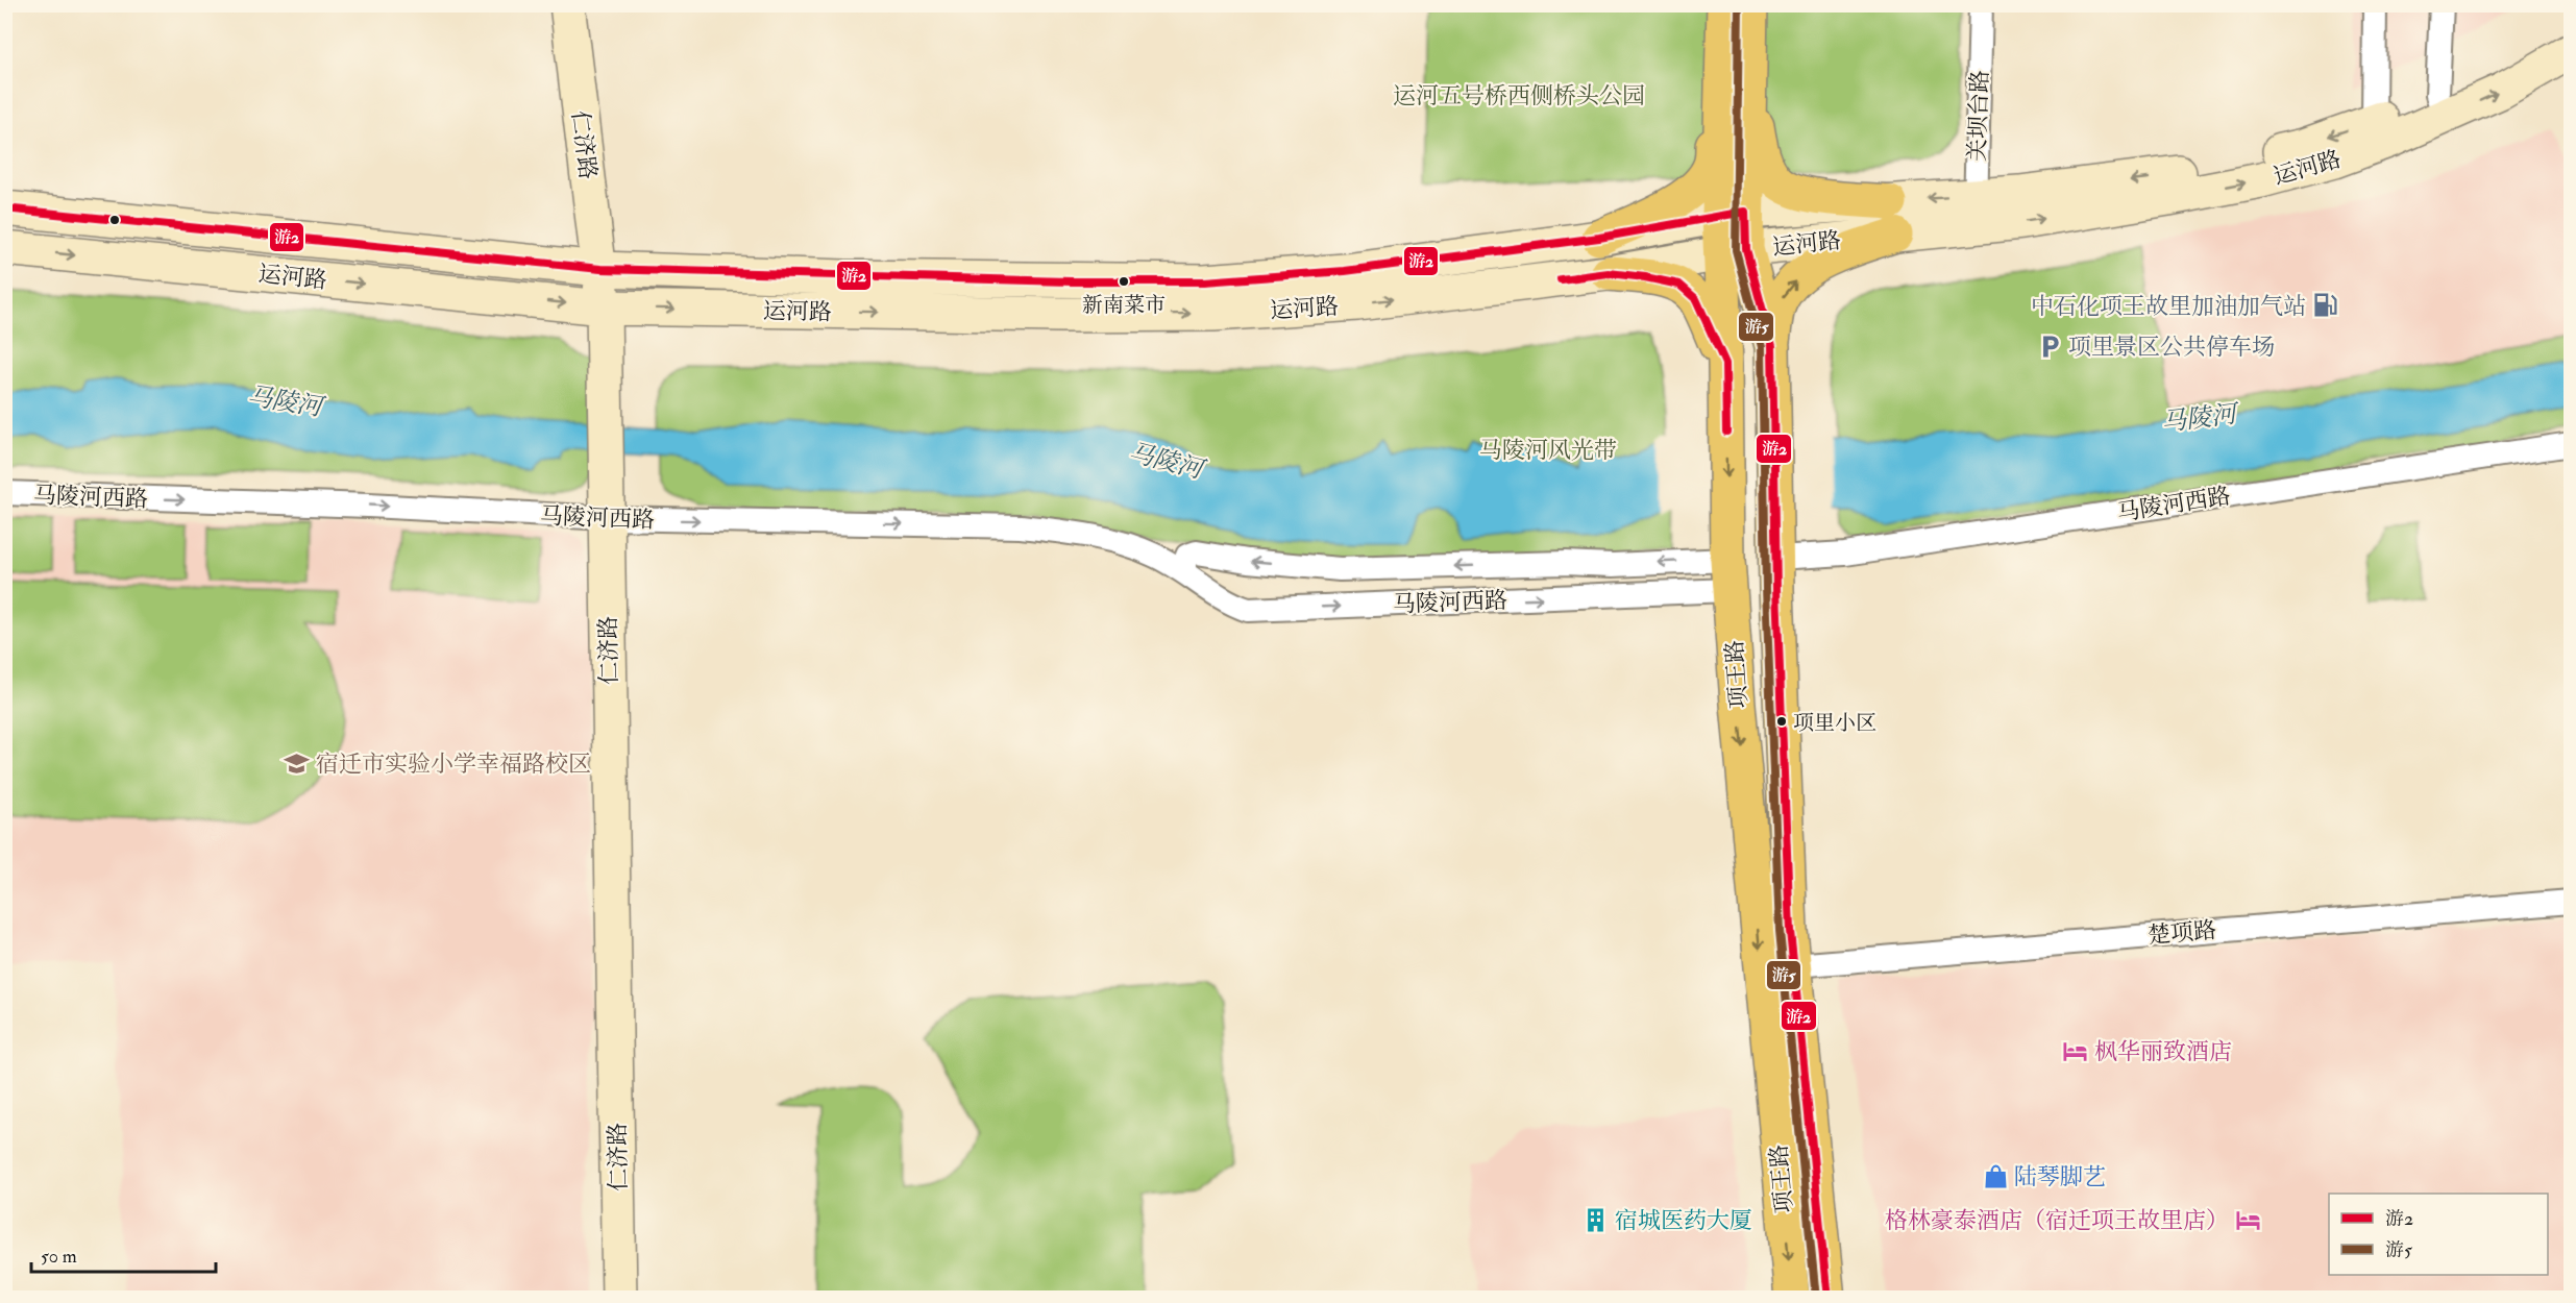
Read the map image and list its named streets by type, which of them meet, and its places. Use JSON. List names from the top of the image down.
{
  "streets": {
    "main road": ["项王路"],
    "street": [
      "关坝台路",
      "仁济路",
      "运河路",
      "马陵河西路",
      "楚项路"
    ]
  },
  "crossings": [
    ["关坝台路", "运河路"],
    ["仁济路", "运河路"],
    ["仁济路", "马陵河西路"],
    ["运河路", "项王路"],
    ["马陵河西路", "项王路"],
    ["项王路", "楚项路"]
  ],
  "water": ["马陵河"],
  "parks": ["运河五号桥西侧桥头公园", "马陵河风光带"],
  "places": {
    "other": ["新南菜市", "项里小区"],
    "fuel station": ["中石化项王故里加油加气站"],
    "parking": ["项里景区公共停车场"],
    "school or university": ["宿迁市实验小学幸福路校区"],
    "hotel": ["枫华丽致酒店", "格林豪泰酒店（宿迁项王故里店）"],
    "shop": ["陆琴脚艺"],
    "building": ["宿城医药大厦"]
  },
  "lines": ["transit line 游5", "transit line 游2"],
  "legend": ["游2", "游5"],
  "scale_bar": "50 m"
}
